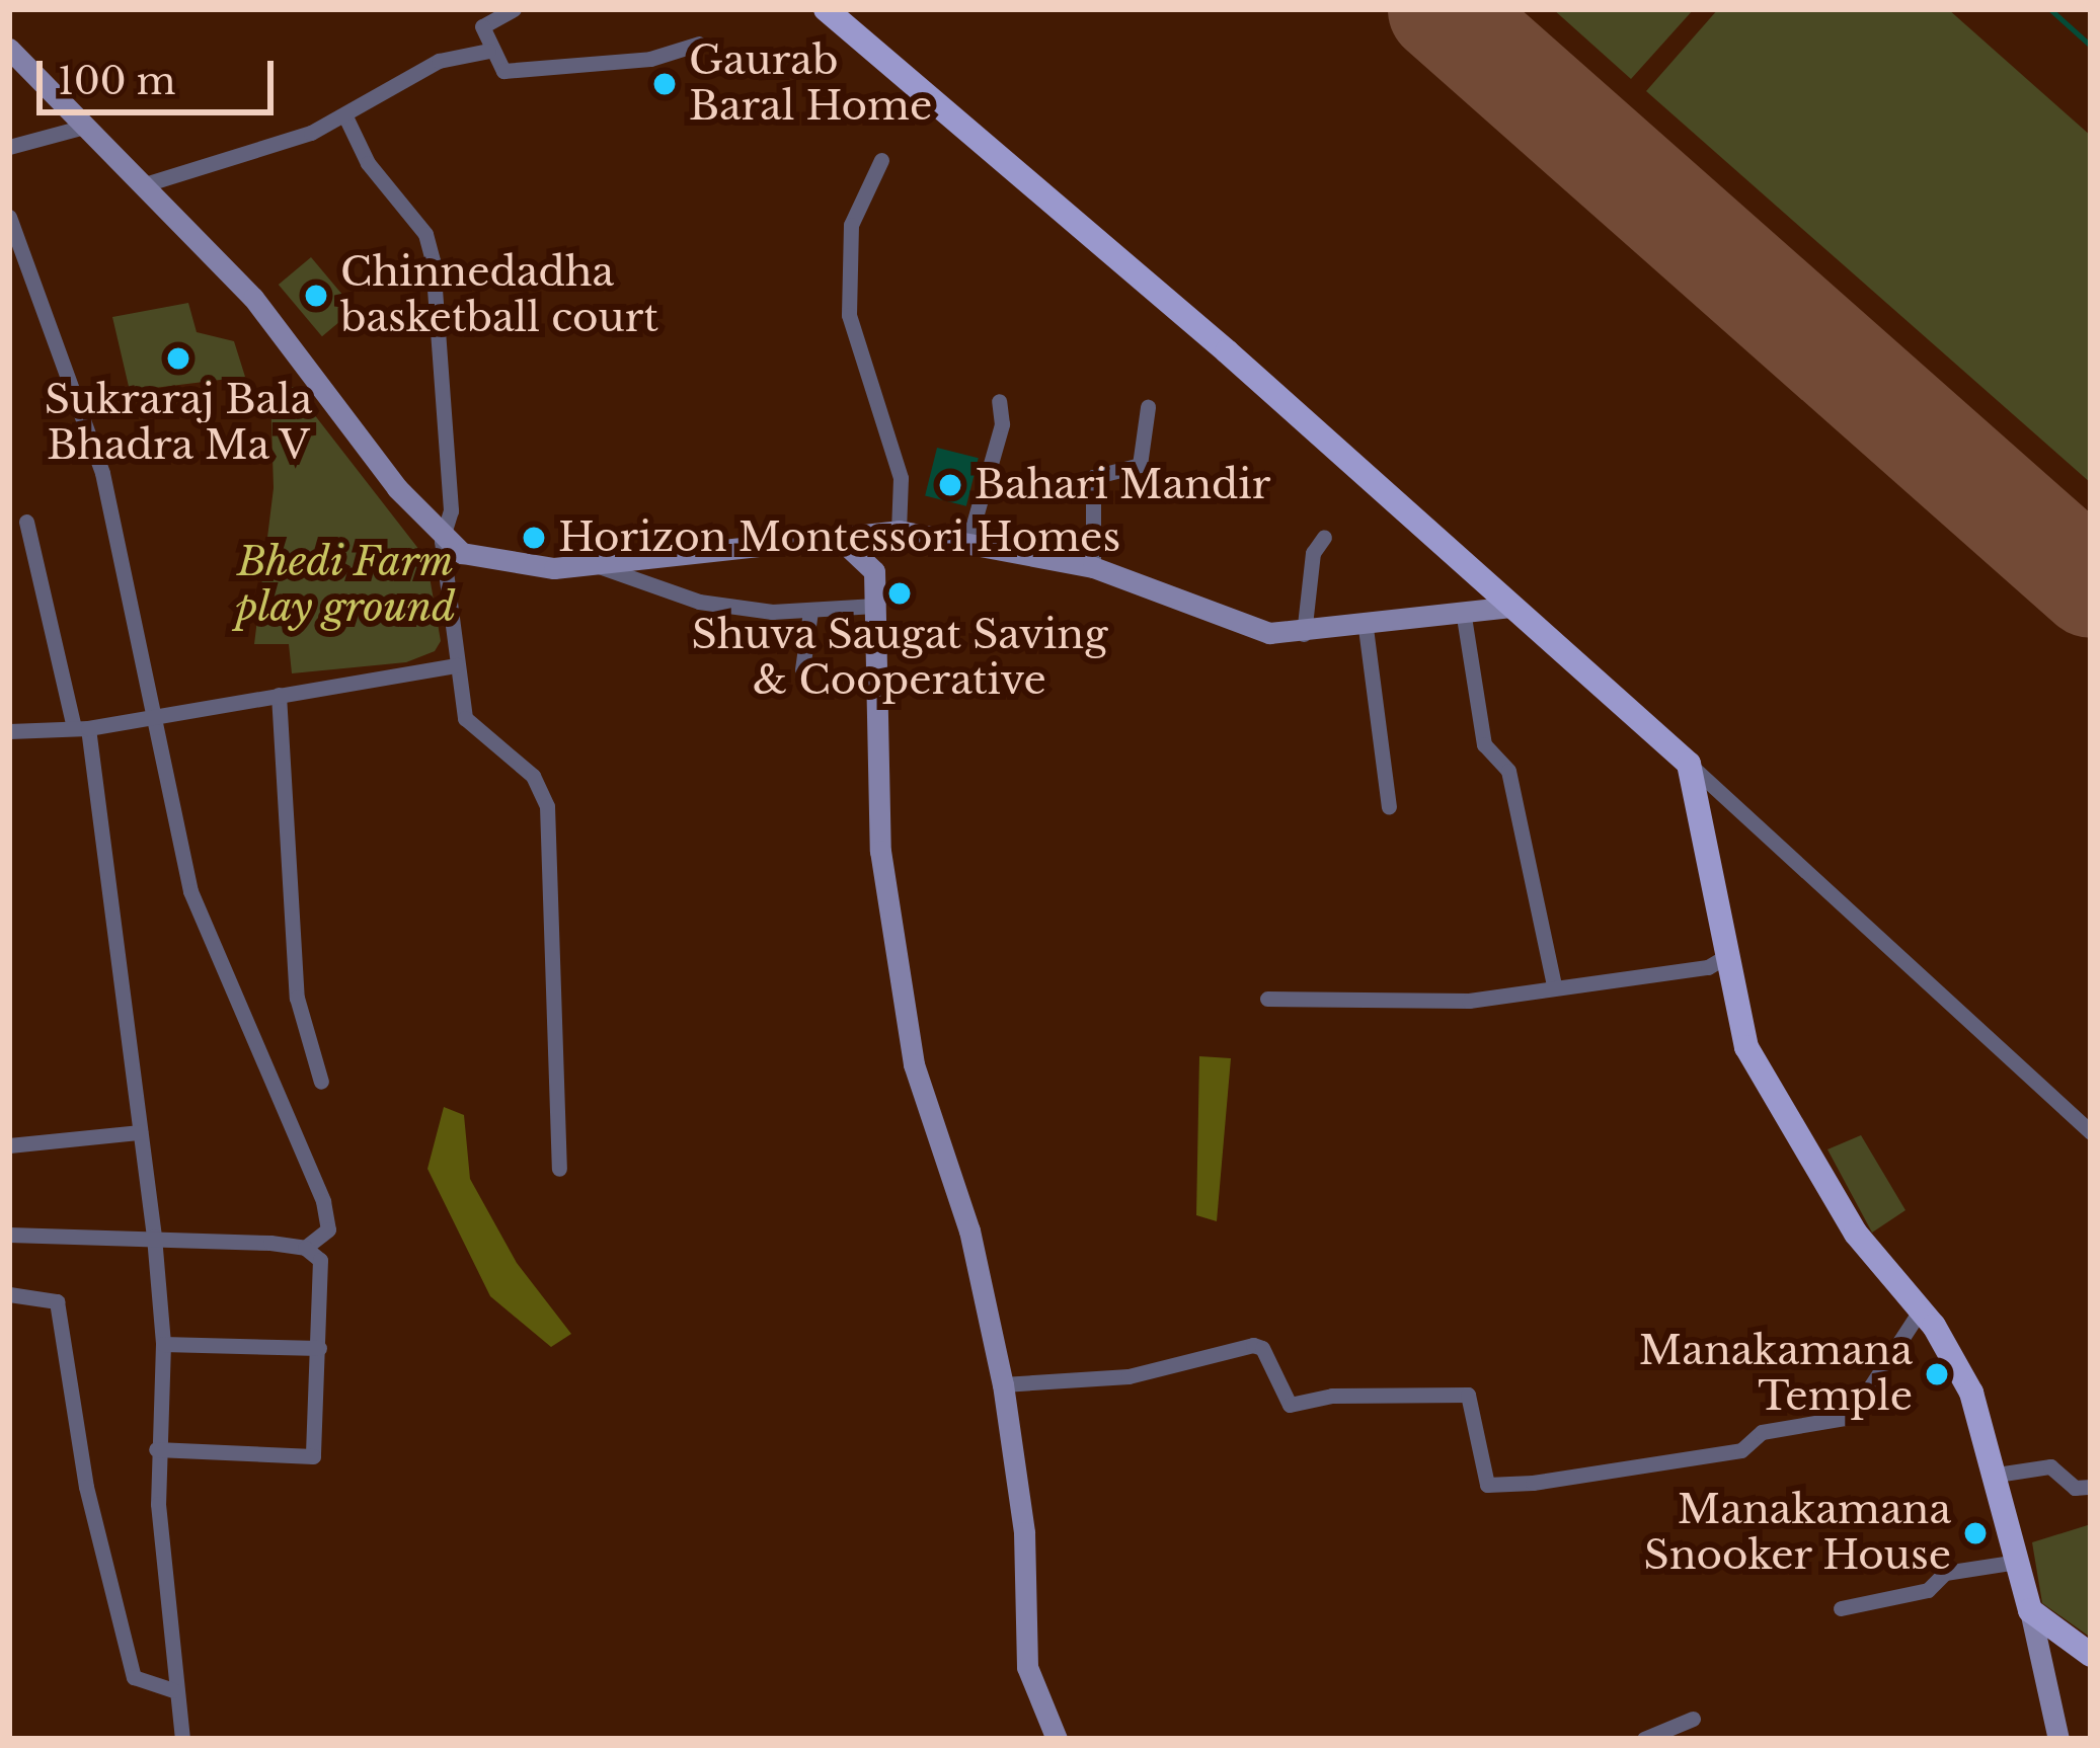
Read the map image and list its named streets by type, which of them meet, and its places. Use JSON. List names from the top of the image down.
{
  "parks": ["Bhedi Farm play ground"],
  "places": [
    "Gaurab Baral Home",
    "Chinnedadha basketball court",
    "Sukraraj Bala Bhadra Ma V",
    "Bahari Mandir",
    "Horizon Montessori Homes",
    "Shuva Saugat Saving & Cooperative",
    "Manakamana Temple",
    "Manakamana Snooker House"
  ],
  "scale_bar": "100 m"
}
